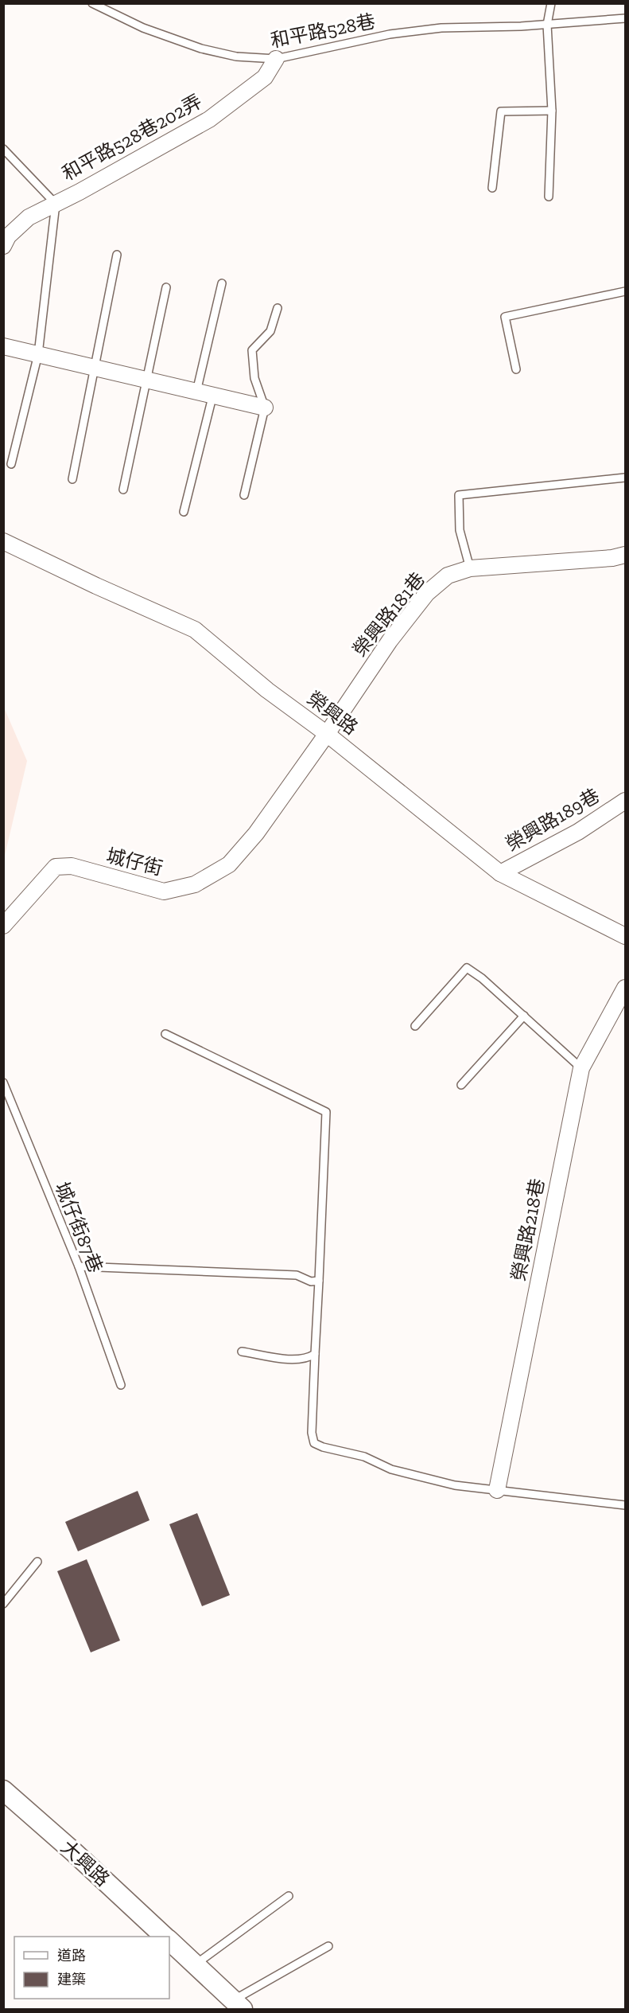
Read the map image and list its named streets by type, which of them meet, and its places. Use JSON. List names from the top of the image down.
{
  "streets": {
    "street": [
      "和平路528巷202弄",
      "榮興路181巷",
      "榮興路",
      "榮興路189巷",
      "城仔街",
      "榮興路218巷",
      "大興路"
    ],
    "lane": ["和平路528巷", "城仔街87巷"]
  },
  "crossings": [
    ["和平路528巷", "和平路528巷202弄"],
    ["榮興路181巷", "榮興路"],
    ["榮興路181巷", "城仔街"],
    ["榮興路", "榮興路189巷"],
    ["榮興路", "城仔街"]
  ],
  "legend": ["道路", "建築"]
}
